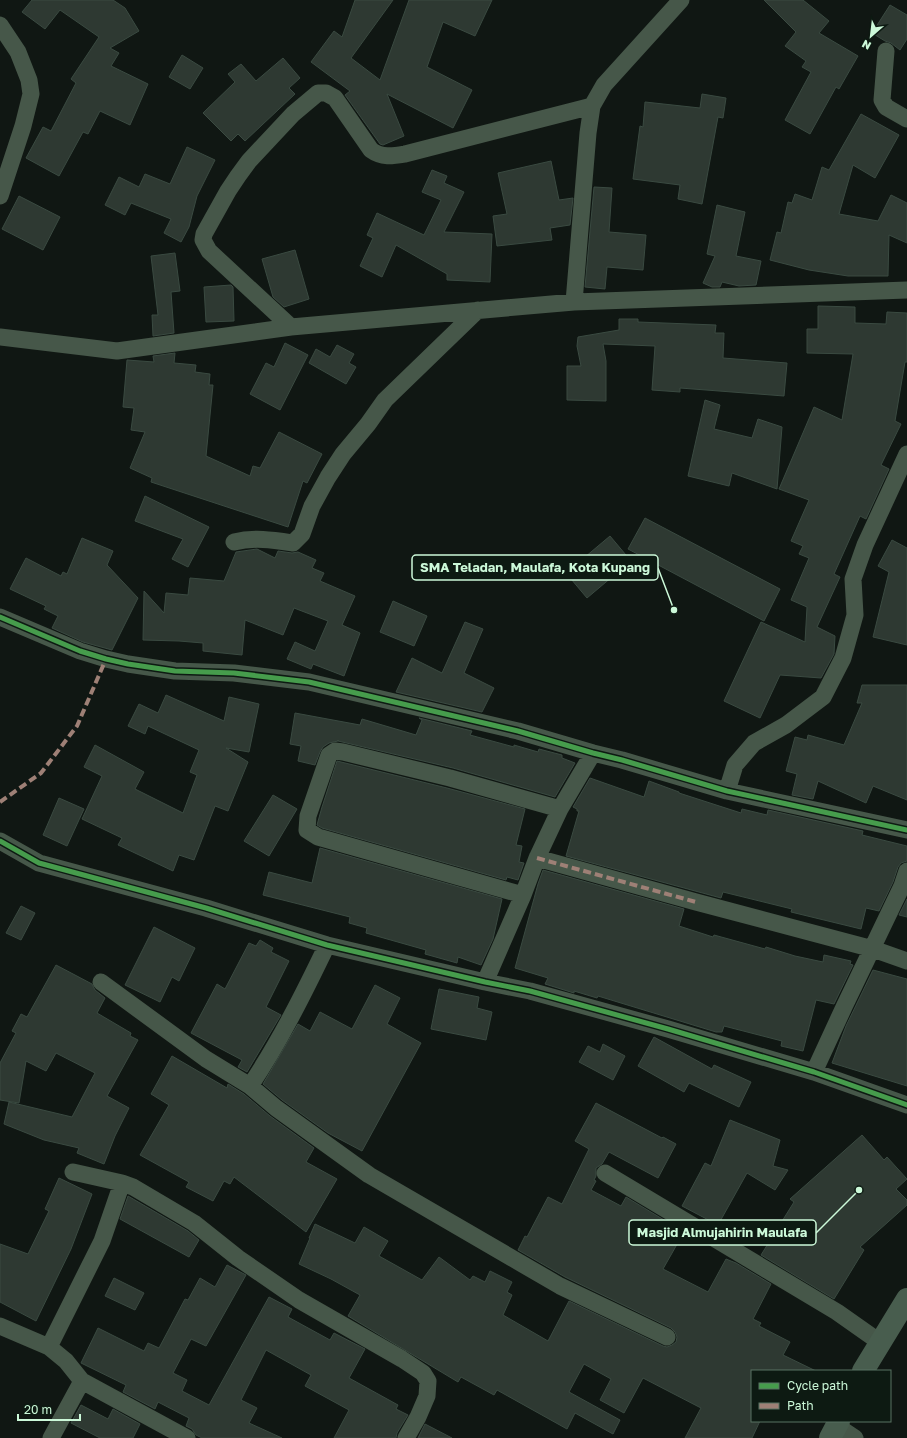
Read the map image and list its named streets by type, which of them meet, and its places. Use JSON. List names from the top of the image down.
{
  "places": ["SMA Teladan, Maulafa, Kota Kupang", "Masjid Almujahirin Maulafa"],
  "legend": ["Cycle path", "Path"],
  "scale_bar": "20 m",
  "north": "bottom left"
}
